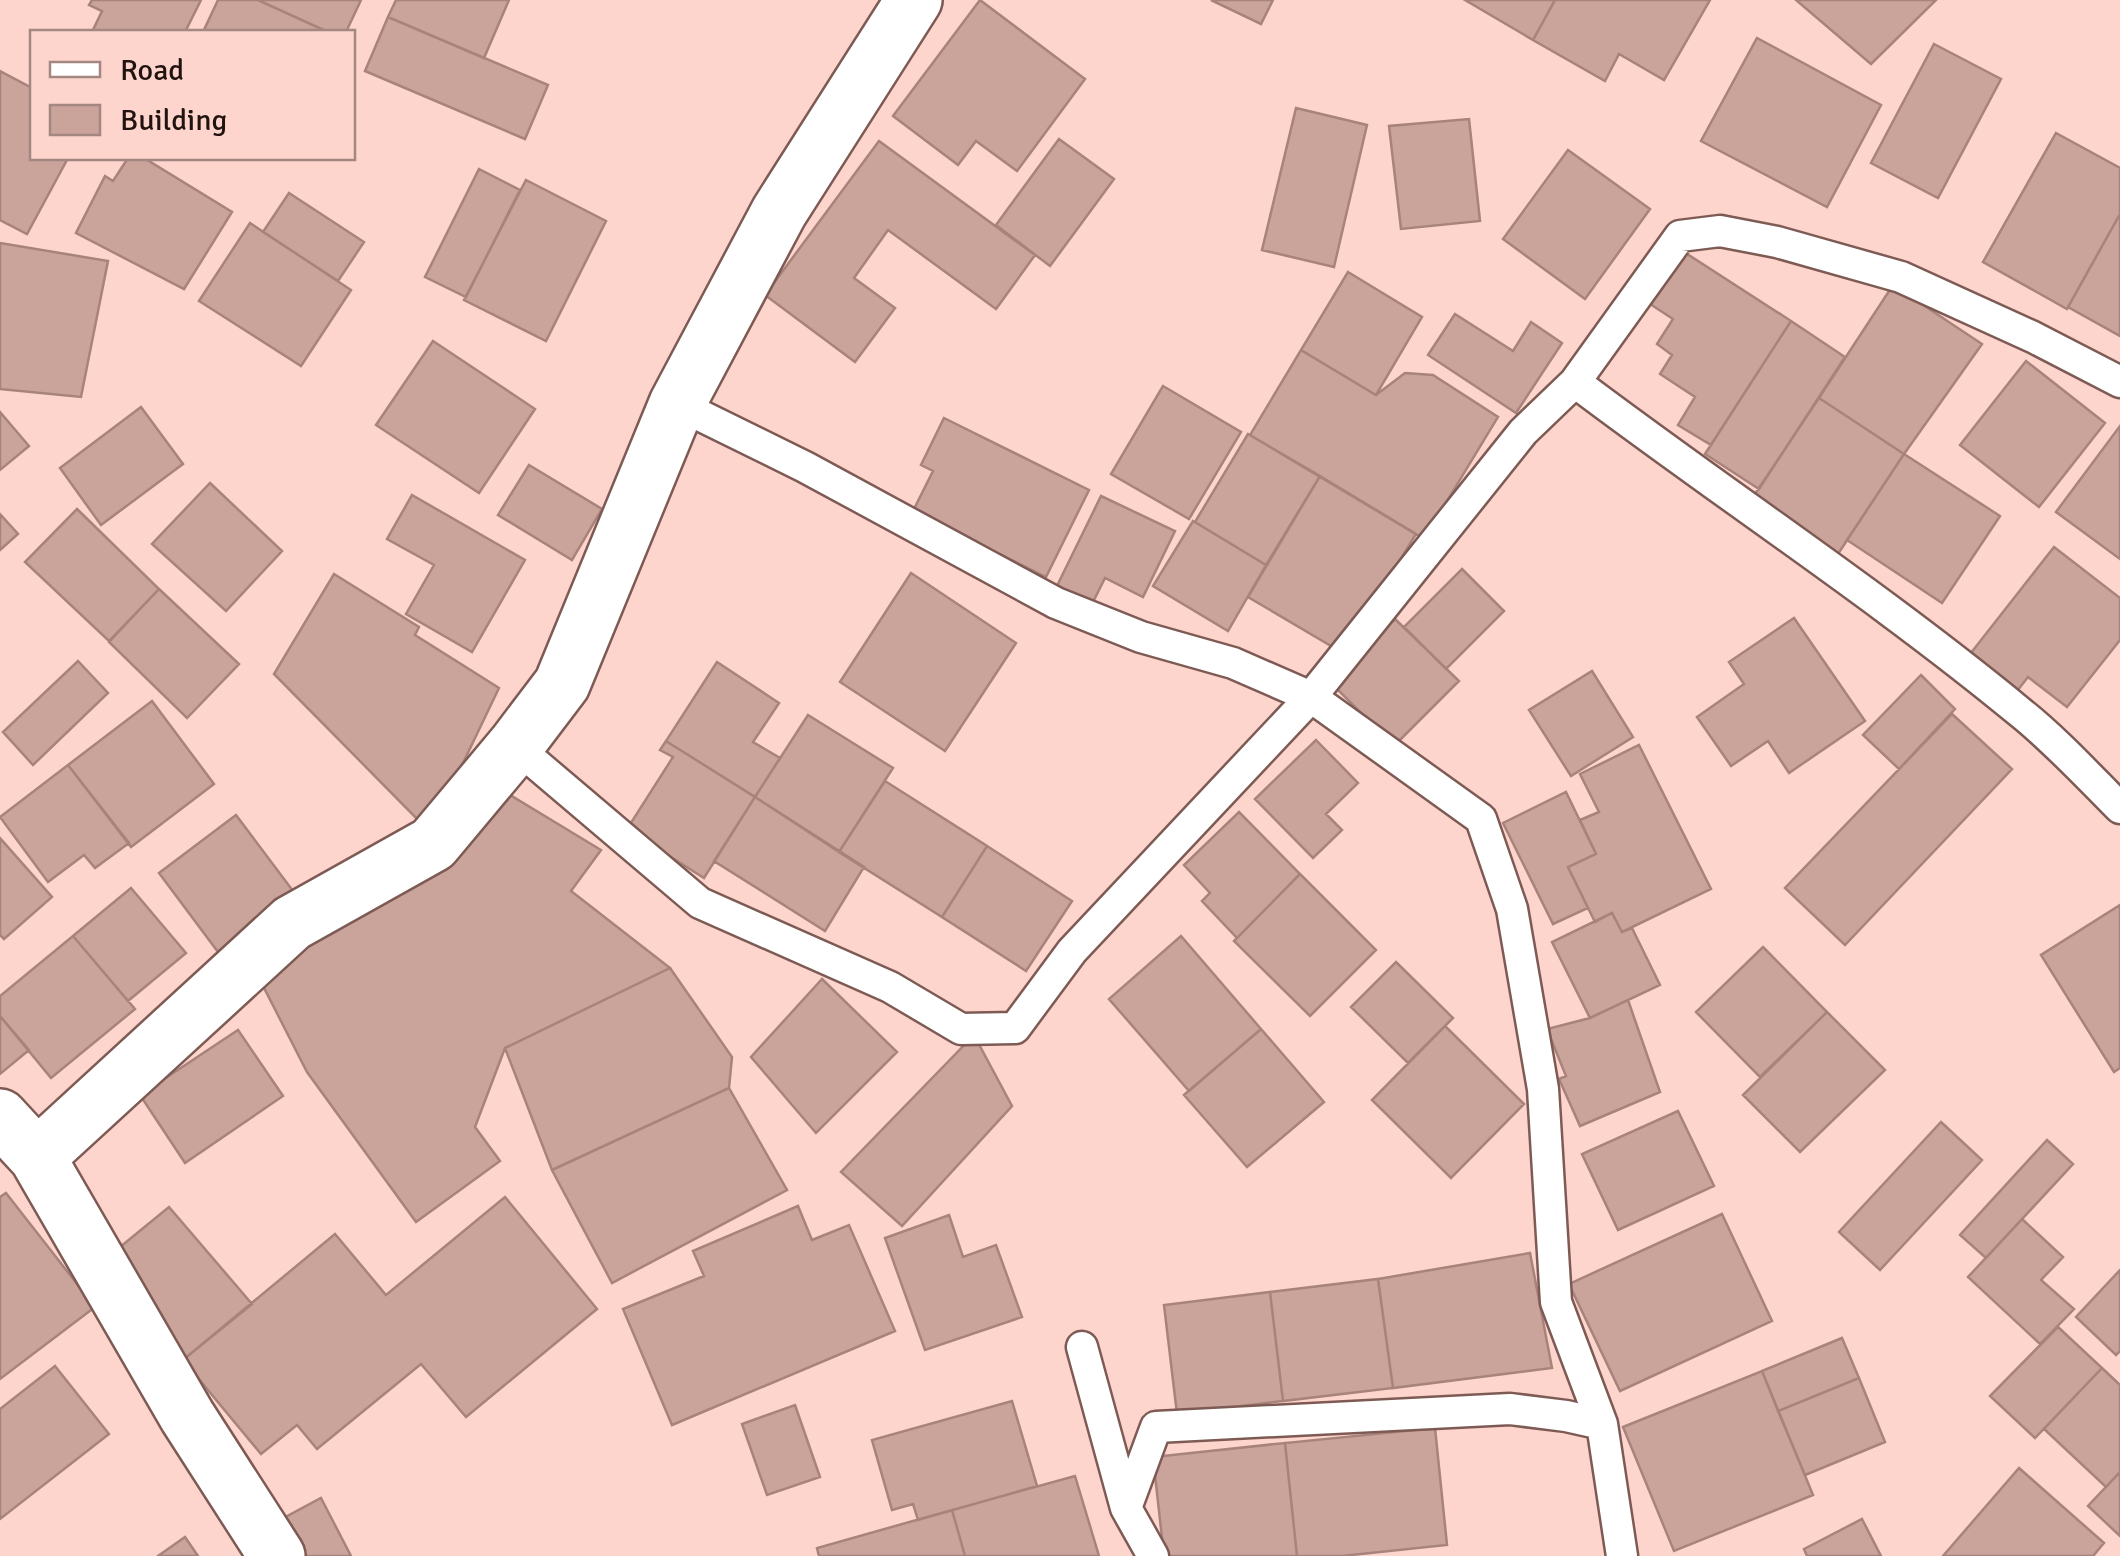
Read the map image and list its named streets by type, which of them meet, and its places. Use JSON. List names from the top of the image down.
{
  "legend": ["Road", "Building"]
}
